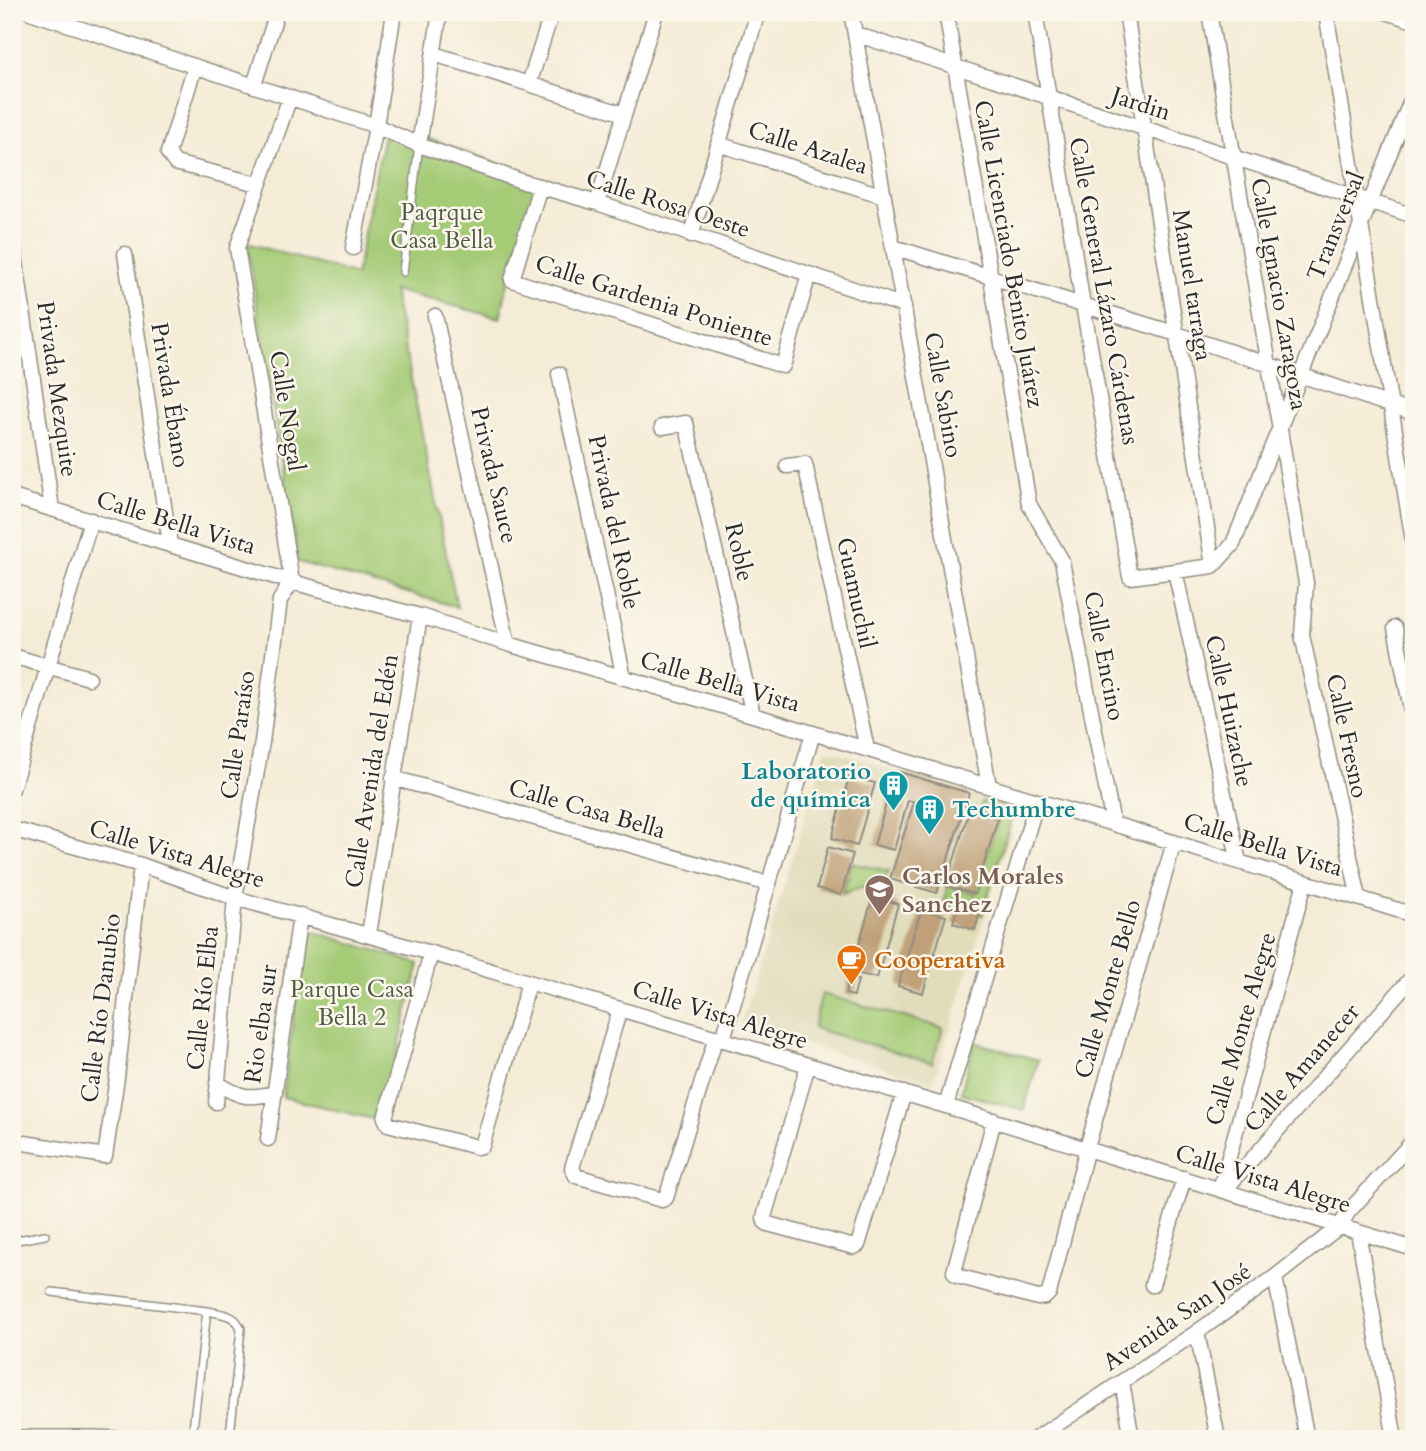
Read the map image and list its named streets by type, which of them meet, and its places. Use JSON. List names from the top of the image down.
{
  "streets": {
    "street": [
      "Jardin",
      "Calle Azalea",
      "Calle Rosa Oeste",
      "Transversal",
      "Calle Licenciado Benito Juárez",
      "Manuel tarraga",
      "Calle General Lázaro Cárdenas",
      "Calle Ignacio Zaragoza",
      "Calle Gardenia Poniente",
      "Privada Mezquite",
      "Privada Ébano",
      "Calle Sabino",
      "Calle Nogal",
      "Privada Sauce",
      "Privada del Roble",
      "Calle Bella Vista",
      "Roble",
      "Guamuchil",
      "Calle Encino",
      "Calle Huizache",
      "Calle Paraíso",
      "Calle Fresno",
      "Calle Avenida del Edén",
      "Calle Casa Bella",
      "Calle Vista Alegre",
      "Calle Monte Bello",
      "Calle Río Elba",
      "Calle Río Danubio",
      "Rio elba sur",
      "Calle Monte Alegre",
      "Calle Amanecer",
      "Avenida San José"
    ]
  },
  "crossings": [
    ["Jardin", "Transversal"],
    ["Jardin", "Calle Licenciado Benito Juárez"],
    ["Jardin", "Manuel tarraga"],
    ["Jardin", "Calle General Lázaro Cárdenas"],
    ["Jardin", "Calle Ignacio Zaragoza"],
    ["Jardin", "Calle Sabino"],
    ["Calle Azalea", "Calle Sabino"],
    ["Calle Rosa Oeste", "Calle Gardenia Poniente"],
    ["Calle Rosa Oeste", "Calle Sabino"],
    ["Transversal", "Manuel tarraga"],
    ["Transversal", "Calle Ignacio Zaragoza"],
    ["Calle Licenciado Benito Juárez", "Calle Encino"],
    ["Calle General Lázaro Cárdenas", "Calle Huizache"],
    ["Calle Ignacio Zaragoza", "Calle Fresno"],
    ["Privada Mezquite", "Calle Bella Vista"],
    ["Privada Ébano", "Calle Bella Vista"],
    ["Calle Sabino", "Calle Bella Vista"],
    ["Calle Nogal", "Calle Bella Vista"],
    ["Calle Nogal", "Calle Paraíso"],
    ["Privada Sauce", "Calle Bella Vista"],
    ["Privada del Roble", "Calle Bella Vista"],
    ["Calle Bella Vista", "Roble"],
    ["Calle Bella Vista", "Guamuchil"],
    ["Calle Bella Vista", "Calle Encino"],
    ["Calle Bella Vista", "Calle Huizache"],
    ["Calle Bella Vista", "Calle Paraíso"],
    ["Calle Bella Vista", "Calle Fresno"],
    ["Calle Bella Vista", "Calle Avenida del Edén"],
    ["Calle Bella Vista", "Calle Monte Bello"],
    ["Calle Bella Vista", "Calle Monte Alegre"],
    ["Calle Paraíso", "Calle Vista Alegre"],
    ["Calle Paraíso", "Calle Río Elba"],
    ["Calle Avenida del Edén", "Calle Casa Bella"],
    ["Calle Avenida del Edén", "Calle Vista Alegre"],
    ["Calle Vista Alegre", "Calle Monte Bello"],
    ["Calle Vista Alegre", "Calle Río Elba"],
    ["Calle Vista Alegre", "Calle Río Danubio"],
    ["Calle Vista Alegre", "Rio elba sur"],
    ["Calle Vista Alegre", "Calle Monte Alegre"],
    ["Calle Vista Alegre", "Calle Amanecer"],
    ["Calle Vista Alegre", "Avenida San José"],
    ["Calle Monte Alegre", "Calle Amanecer"]
  ],
  "parks": ["Paqrque Casa Bella", "Parque Casa Bella 2"],
  "places": {
    "building": ["Laboratorio de química", "Techumbre"],
    "school or university": ["Carlos Morales Sanchez"],
    "cafe": ["Cooperativa"]
  }
}
